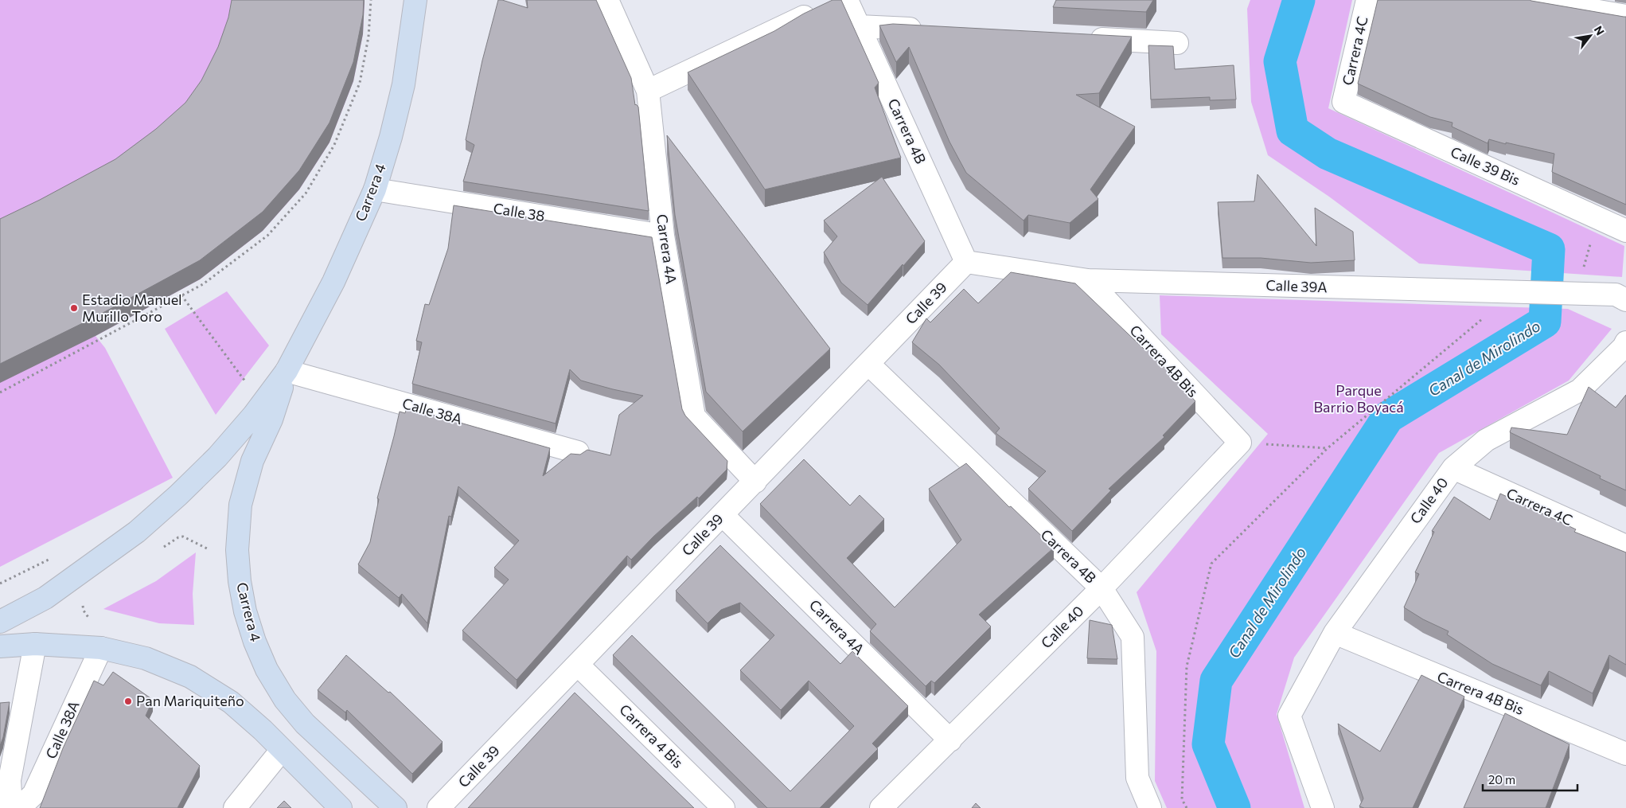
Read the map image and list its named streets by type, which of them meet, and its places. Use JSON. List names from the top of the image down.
{
  "streets": {
    "main road": ["Carrera 4"],
    "street": [
      "Carrera 4C",
      "Carrera 4B",
      "Calle 39 Bis",
      "Calle 38",
      "Carrera 4A",
      "Calle 39A",
      "Calle 39",
      "Carrera 4B Bis",
      "Calle 38A",
      "Calle 40",
      "Carrera 4 Bis"
    ]
  },
  "crossings": [
    ["Carrera 4C", "Calle 39 Bis"],
    ["Carrera 4C", "Calle 40"],
    ["Carrera 4B", "Calle 39A"],
    ["Carrera 4B", "Calle 39"],
    ["Carrera 4B", "Calle 40"],
    ["Carrera 4", "Calle 38"],
    ["Carrera 4", "Calle 38A"],
    ["Calle 38", "Carrera 4A"],
    ["Carrera 4A", "Calle 39"],
    ["Carrera 4A", "Calle 40"],
    ["Calle 39A", "Calle 39"],
    ["Calle 39A", "Carrera 4B Bis"],
    ["Calle 39", "Carrera 4 Bis"],
    ["Carrera 4B Bis", "Calle 40"]
  ],
  "water": ["Canal de Mirolindo"],
  "parks": ["Parque Barrio Boyacá"],
  "places": ["Estadio Manuel Murillo Toro", "Pan Mariquiteño"],
  "scale_bar": "20 m",
  "north": "top right"
}
